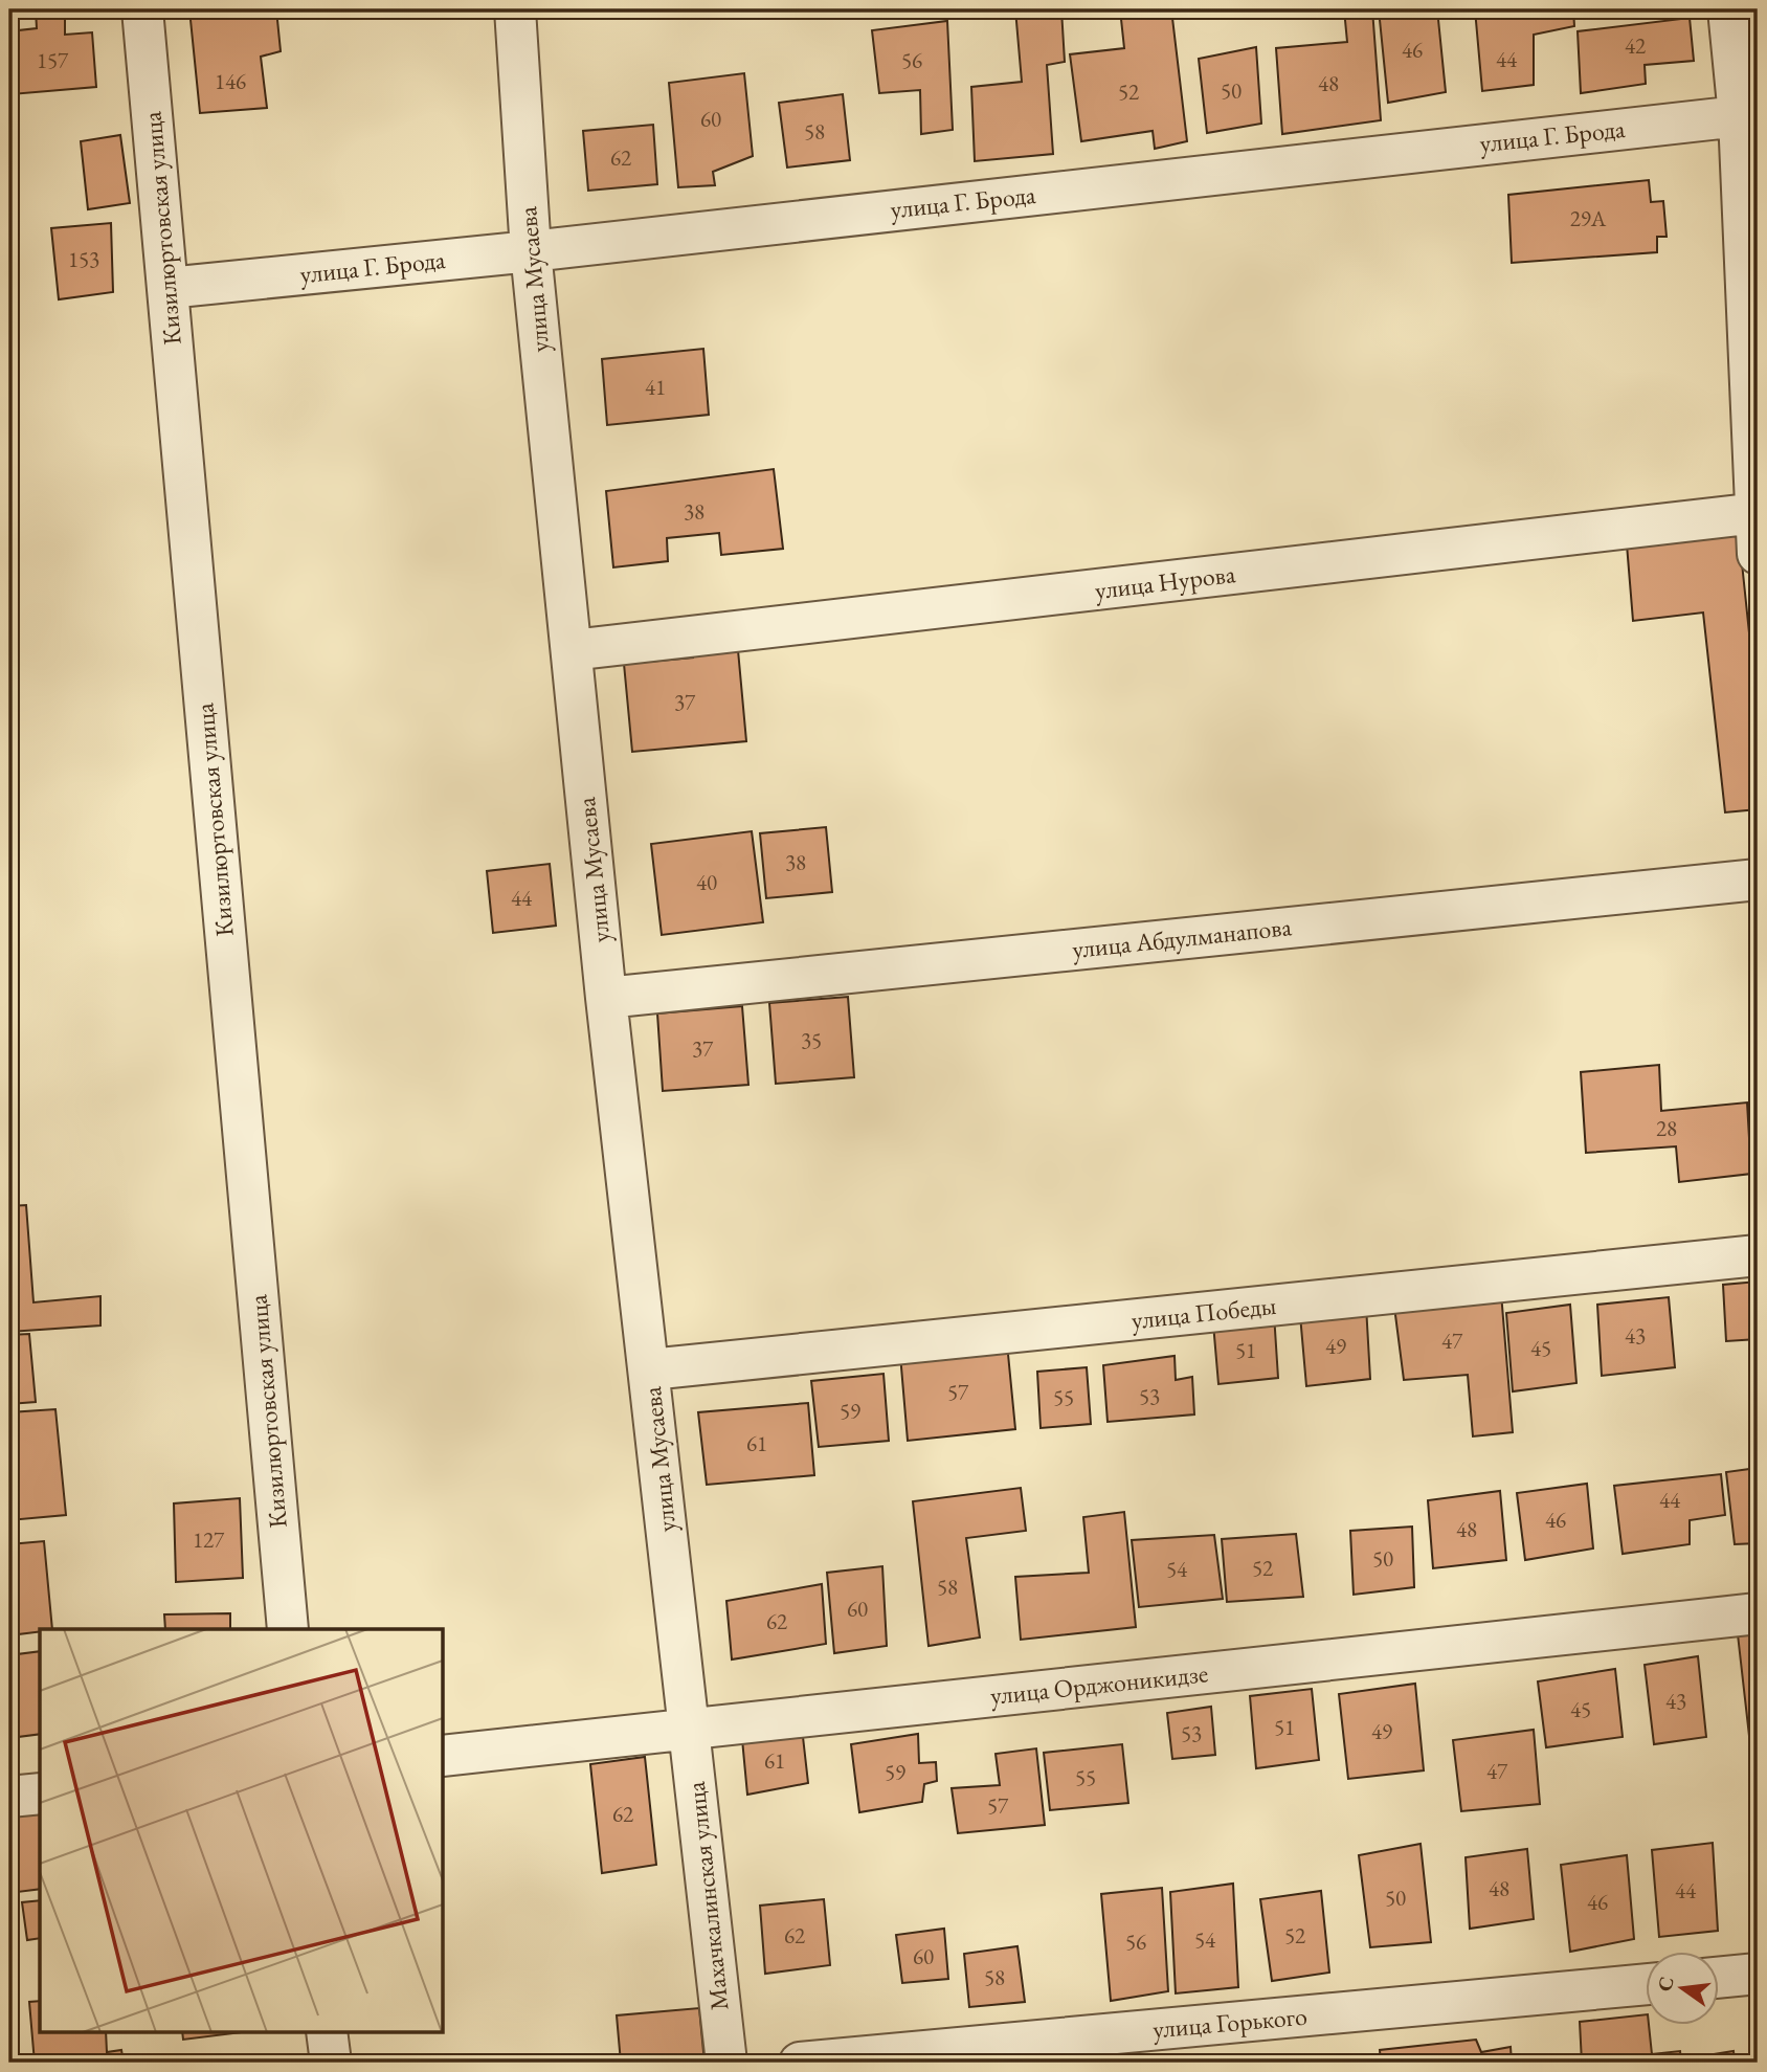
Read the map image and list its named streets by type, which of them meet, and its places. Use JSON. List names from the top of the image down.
{
  "streets": {
    "street": [
      "улица Г. Брода",
      "Кизилюртовская улица",
      "улица Мусаева",
      "улица Нурова",
      "улица Абдулманапова",
      "улица Победы",
      "улица Орджоникидзе",
      "Махачкалинская улица",
      "улица Горького"
    ]
  },
  "crossings": [
    ["улица Г. Брода", "Кизилюртовская улица"],
    ["улица Г. Брода", "улица Мусаева"],
    ["улица Мусаева", "улица Нурова"],
    ["улица Мусаева", "улица Абдулманапова"],
    ["улица Мусаева", "улица Победы"],
    ["улица Мусаева", "улица Орджоникидзе"],
    ["улица Мусаева", "Махачкалинская улица"],
    ["улица Орджоникидзе", "Махачкалинская улица"]
  ],
  "house_numbers": [
    "42",
    "46",
    "44",
    "157",
    "56",
    "146",
    "48",
    "50",
    "52",
    "60",
    "58",
    "62",
    "29А",
    "153",
    "41",
    "38",
    "37",
    "38",
    "40",
    "44",
    "35",
    "37",
    "28",
    "43",
    "47",
    "49",
    "45",
    "51",
    "57",
    "53",
    "55",
    "59",
    "61",
    "44",
    "46",
    "48",
    "127",
    "50",
    "52",
    "54",
    "58",
    "60",
    "62",
    "43",
    "45",
    "51",
    "49",
    "53",
    "61",
    "47",
    "59",
    "55",
    "57",
    "62",
    "48",
    "44",
    "50",
    "46",
    "62",
    "52",
    "54",
    "56",
    "60",
    "58"
  ],
  "north": "left"
}
